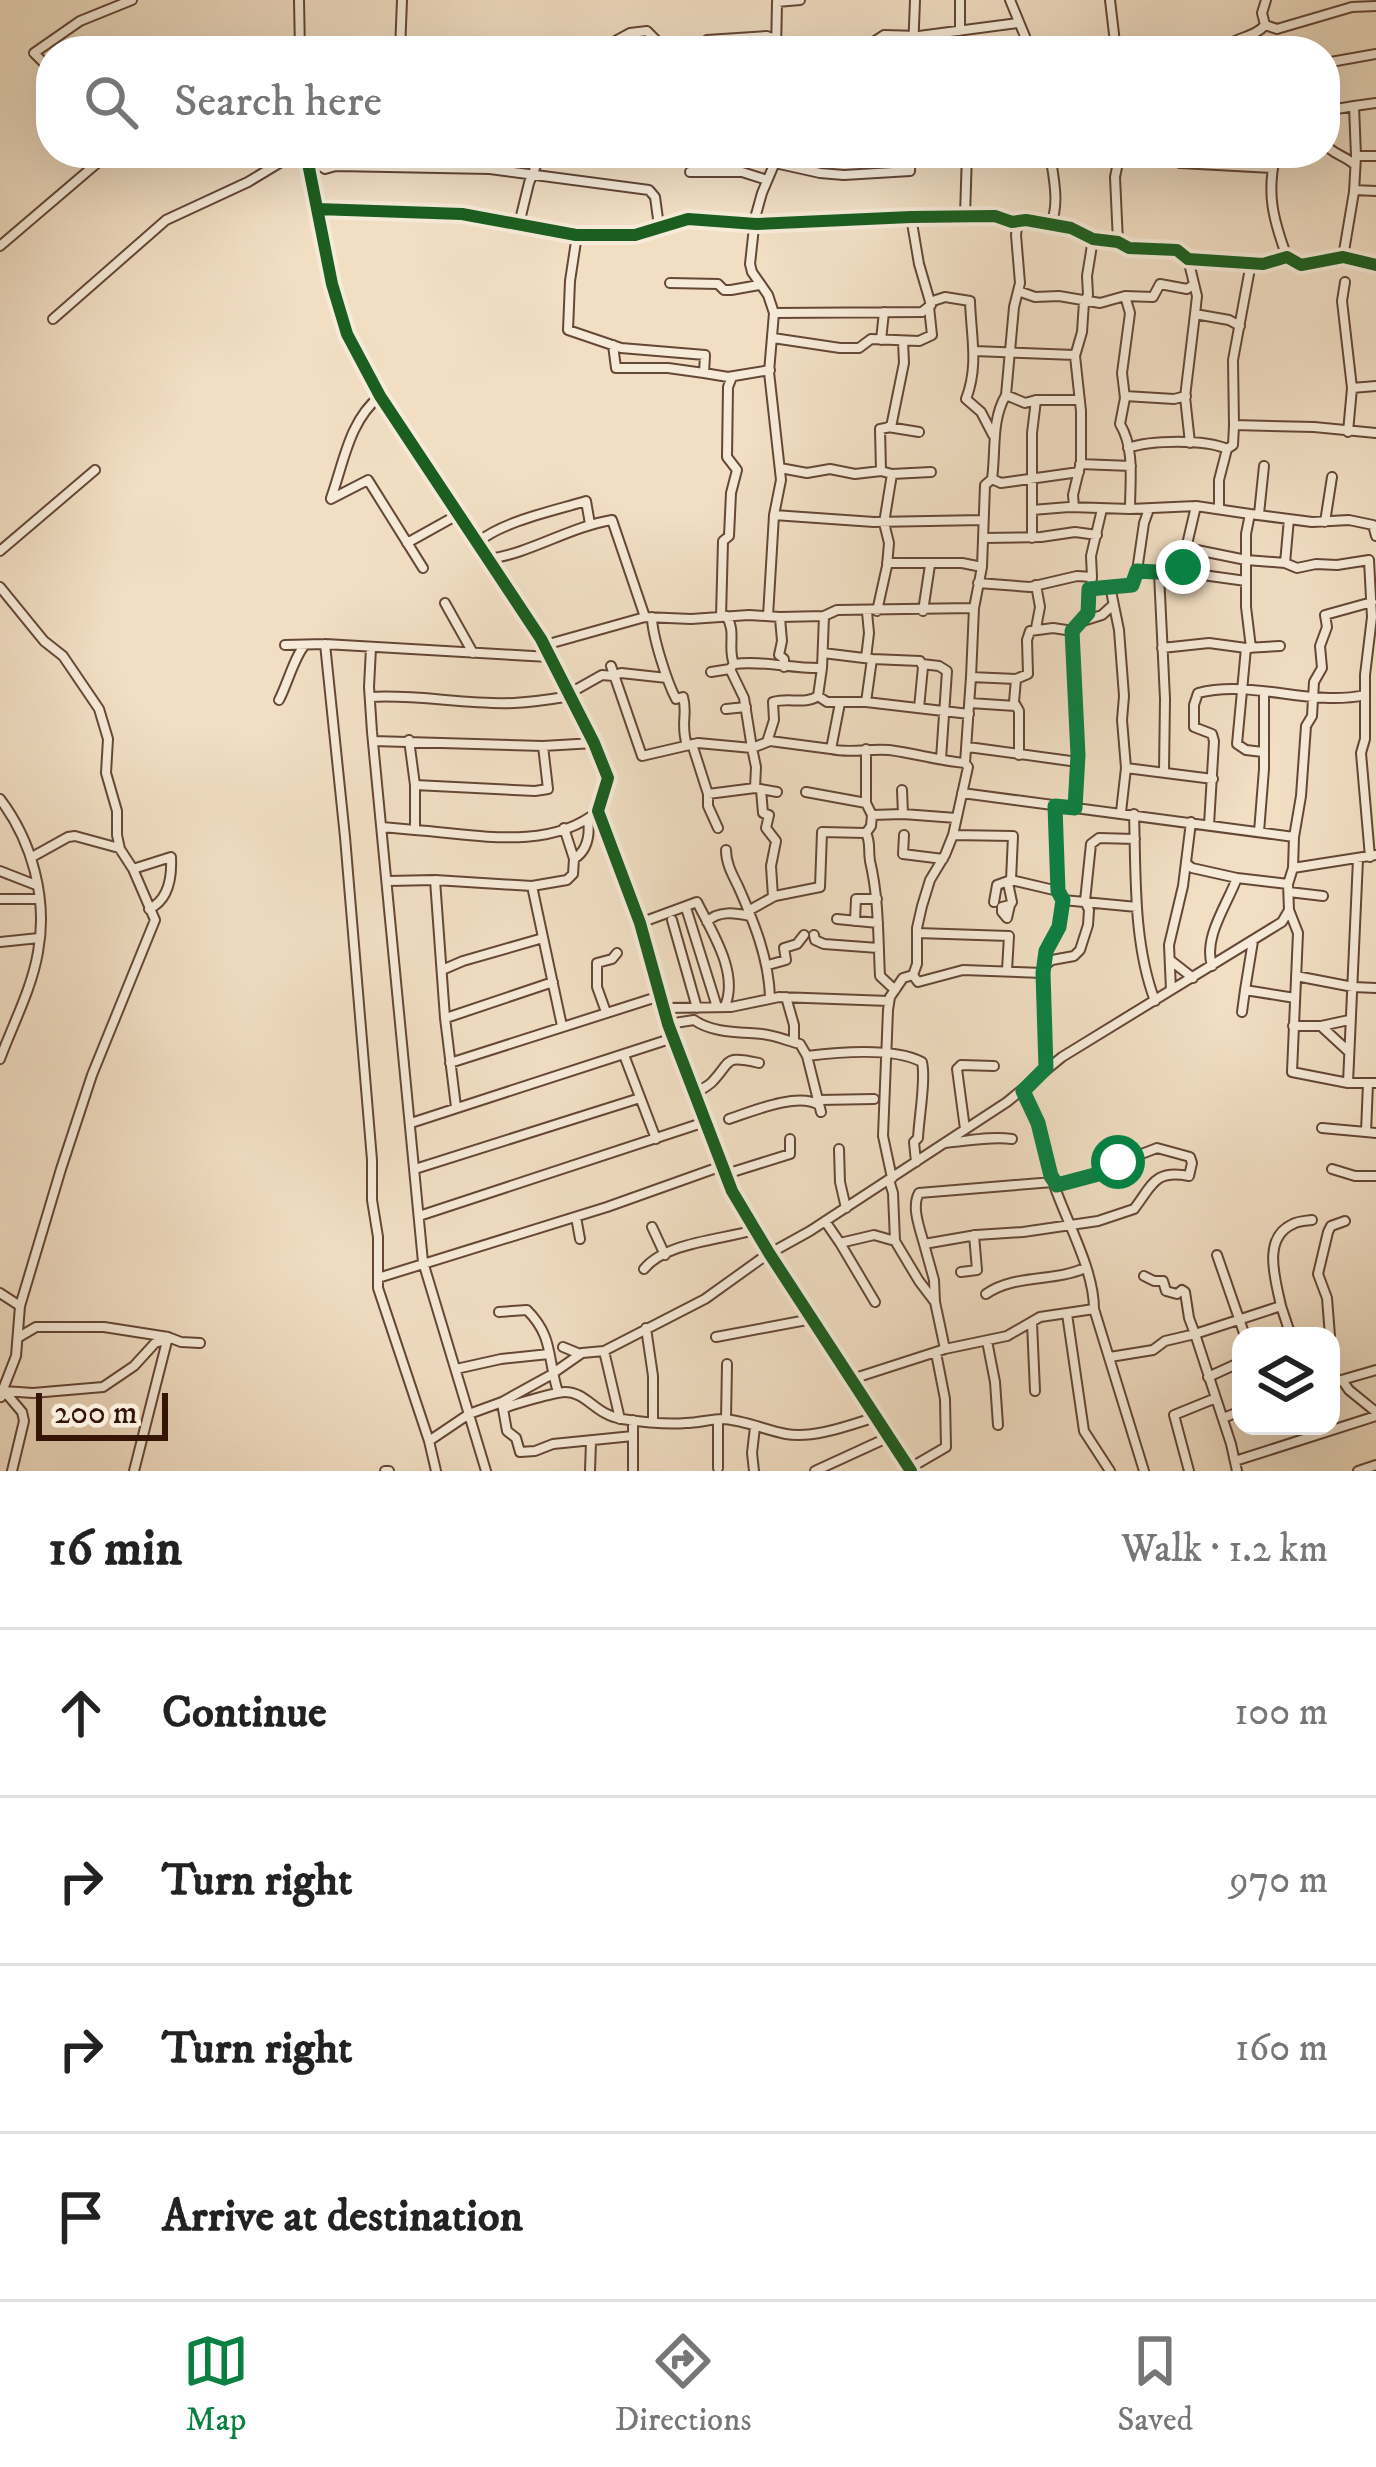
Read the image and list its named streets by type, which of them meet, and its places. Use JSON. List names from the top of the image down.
{
  "scale_bar": "200 m",
  "page": {
    "search": "Search here",
    "scale": "200 m",
    "heading": ["16 min", "Walk · 1.2 km"],
    "list": [
      ["Continue", "100 m"],
      ["Turn right", "970 m"],
      ["Turn right", "160 m"],
      "Arrive at destination"
    ],
    "nav": ["Map", "Directions", "Saved"]
  }
}
